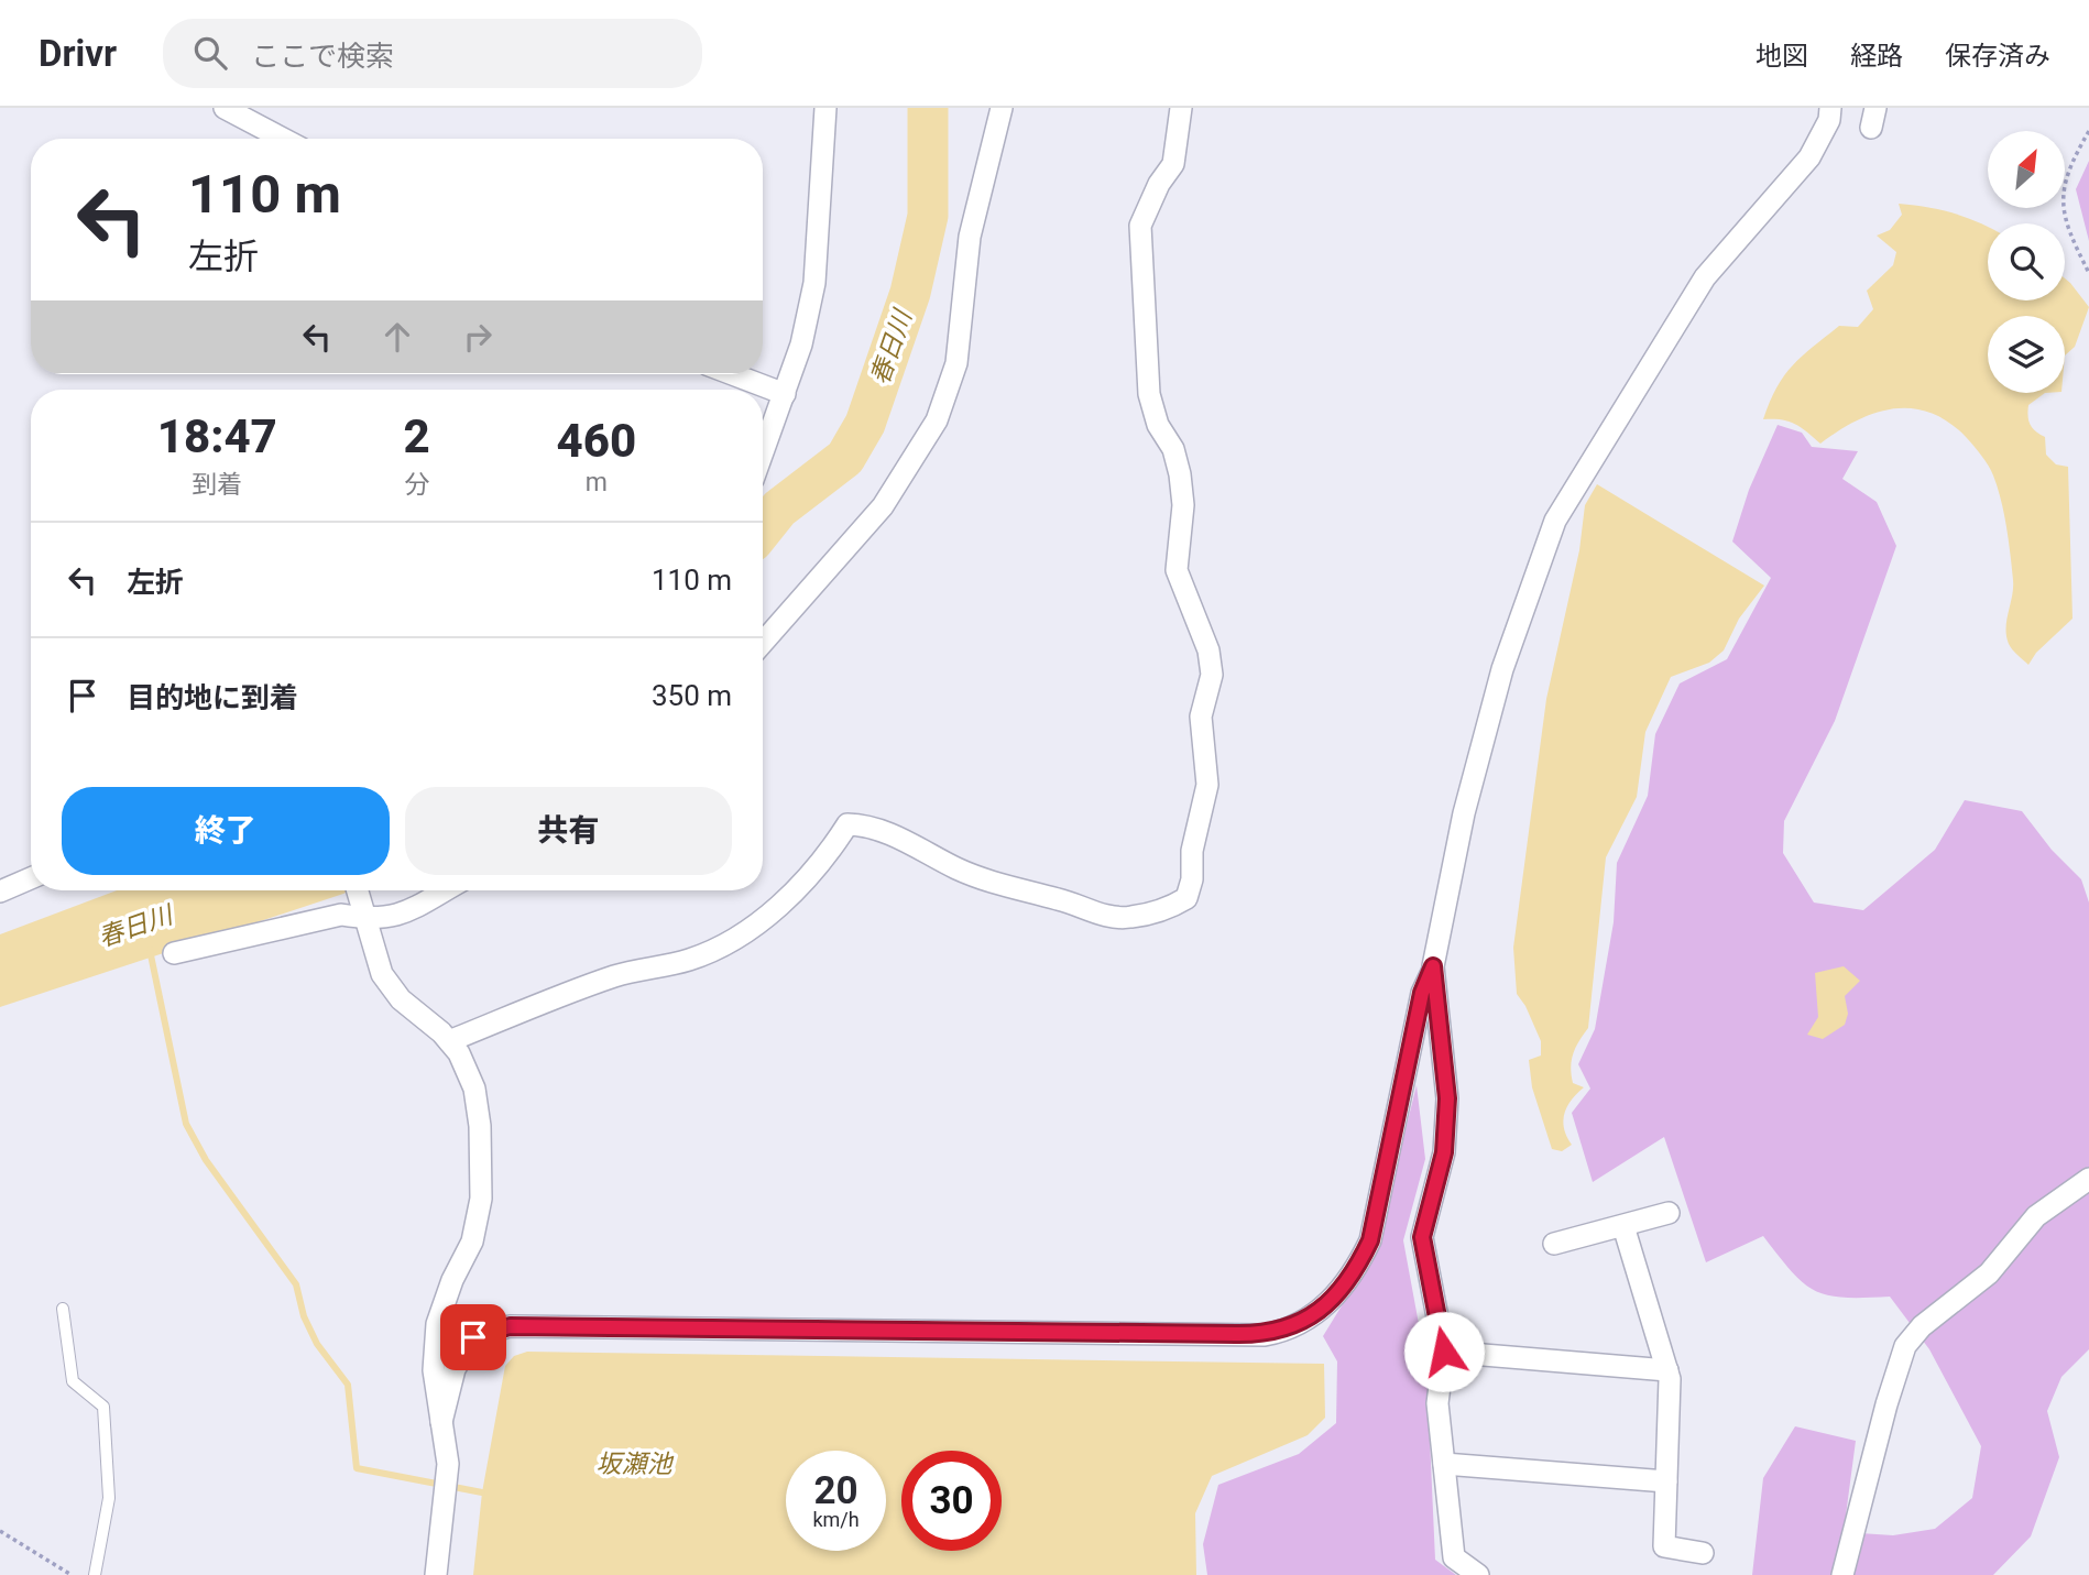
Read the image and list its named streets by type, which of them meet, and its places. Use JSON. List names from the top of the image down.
{
  "water": ["春日川", "坂瀬池"],
  "north": "top right",
  "page": {
    "header": "Drivr",
    "search": "ここで検索",
    "nav": ["地図", "経路", "保存済み"],
    "turn": ["110 m", "左折"],
    "eta": [
      "18:47",
      "到着",
      "2",
      "分",
      "460",
      "m"
    ],
    "list": [
      {
        "name": "左折",
        "value": "110 m"
      },
      {
        "name": "目的地に到着",
        "value": "350 m"
      }
    ],
    "buttons": ["終了", "共有"],
    "speed": "20 km/h",
    "limit": "30"
  }
}
